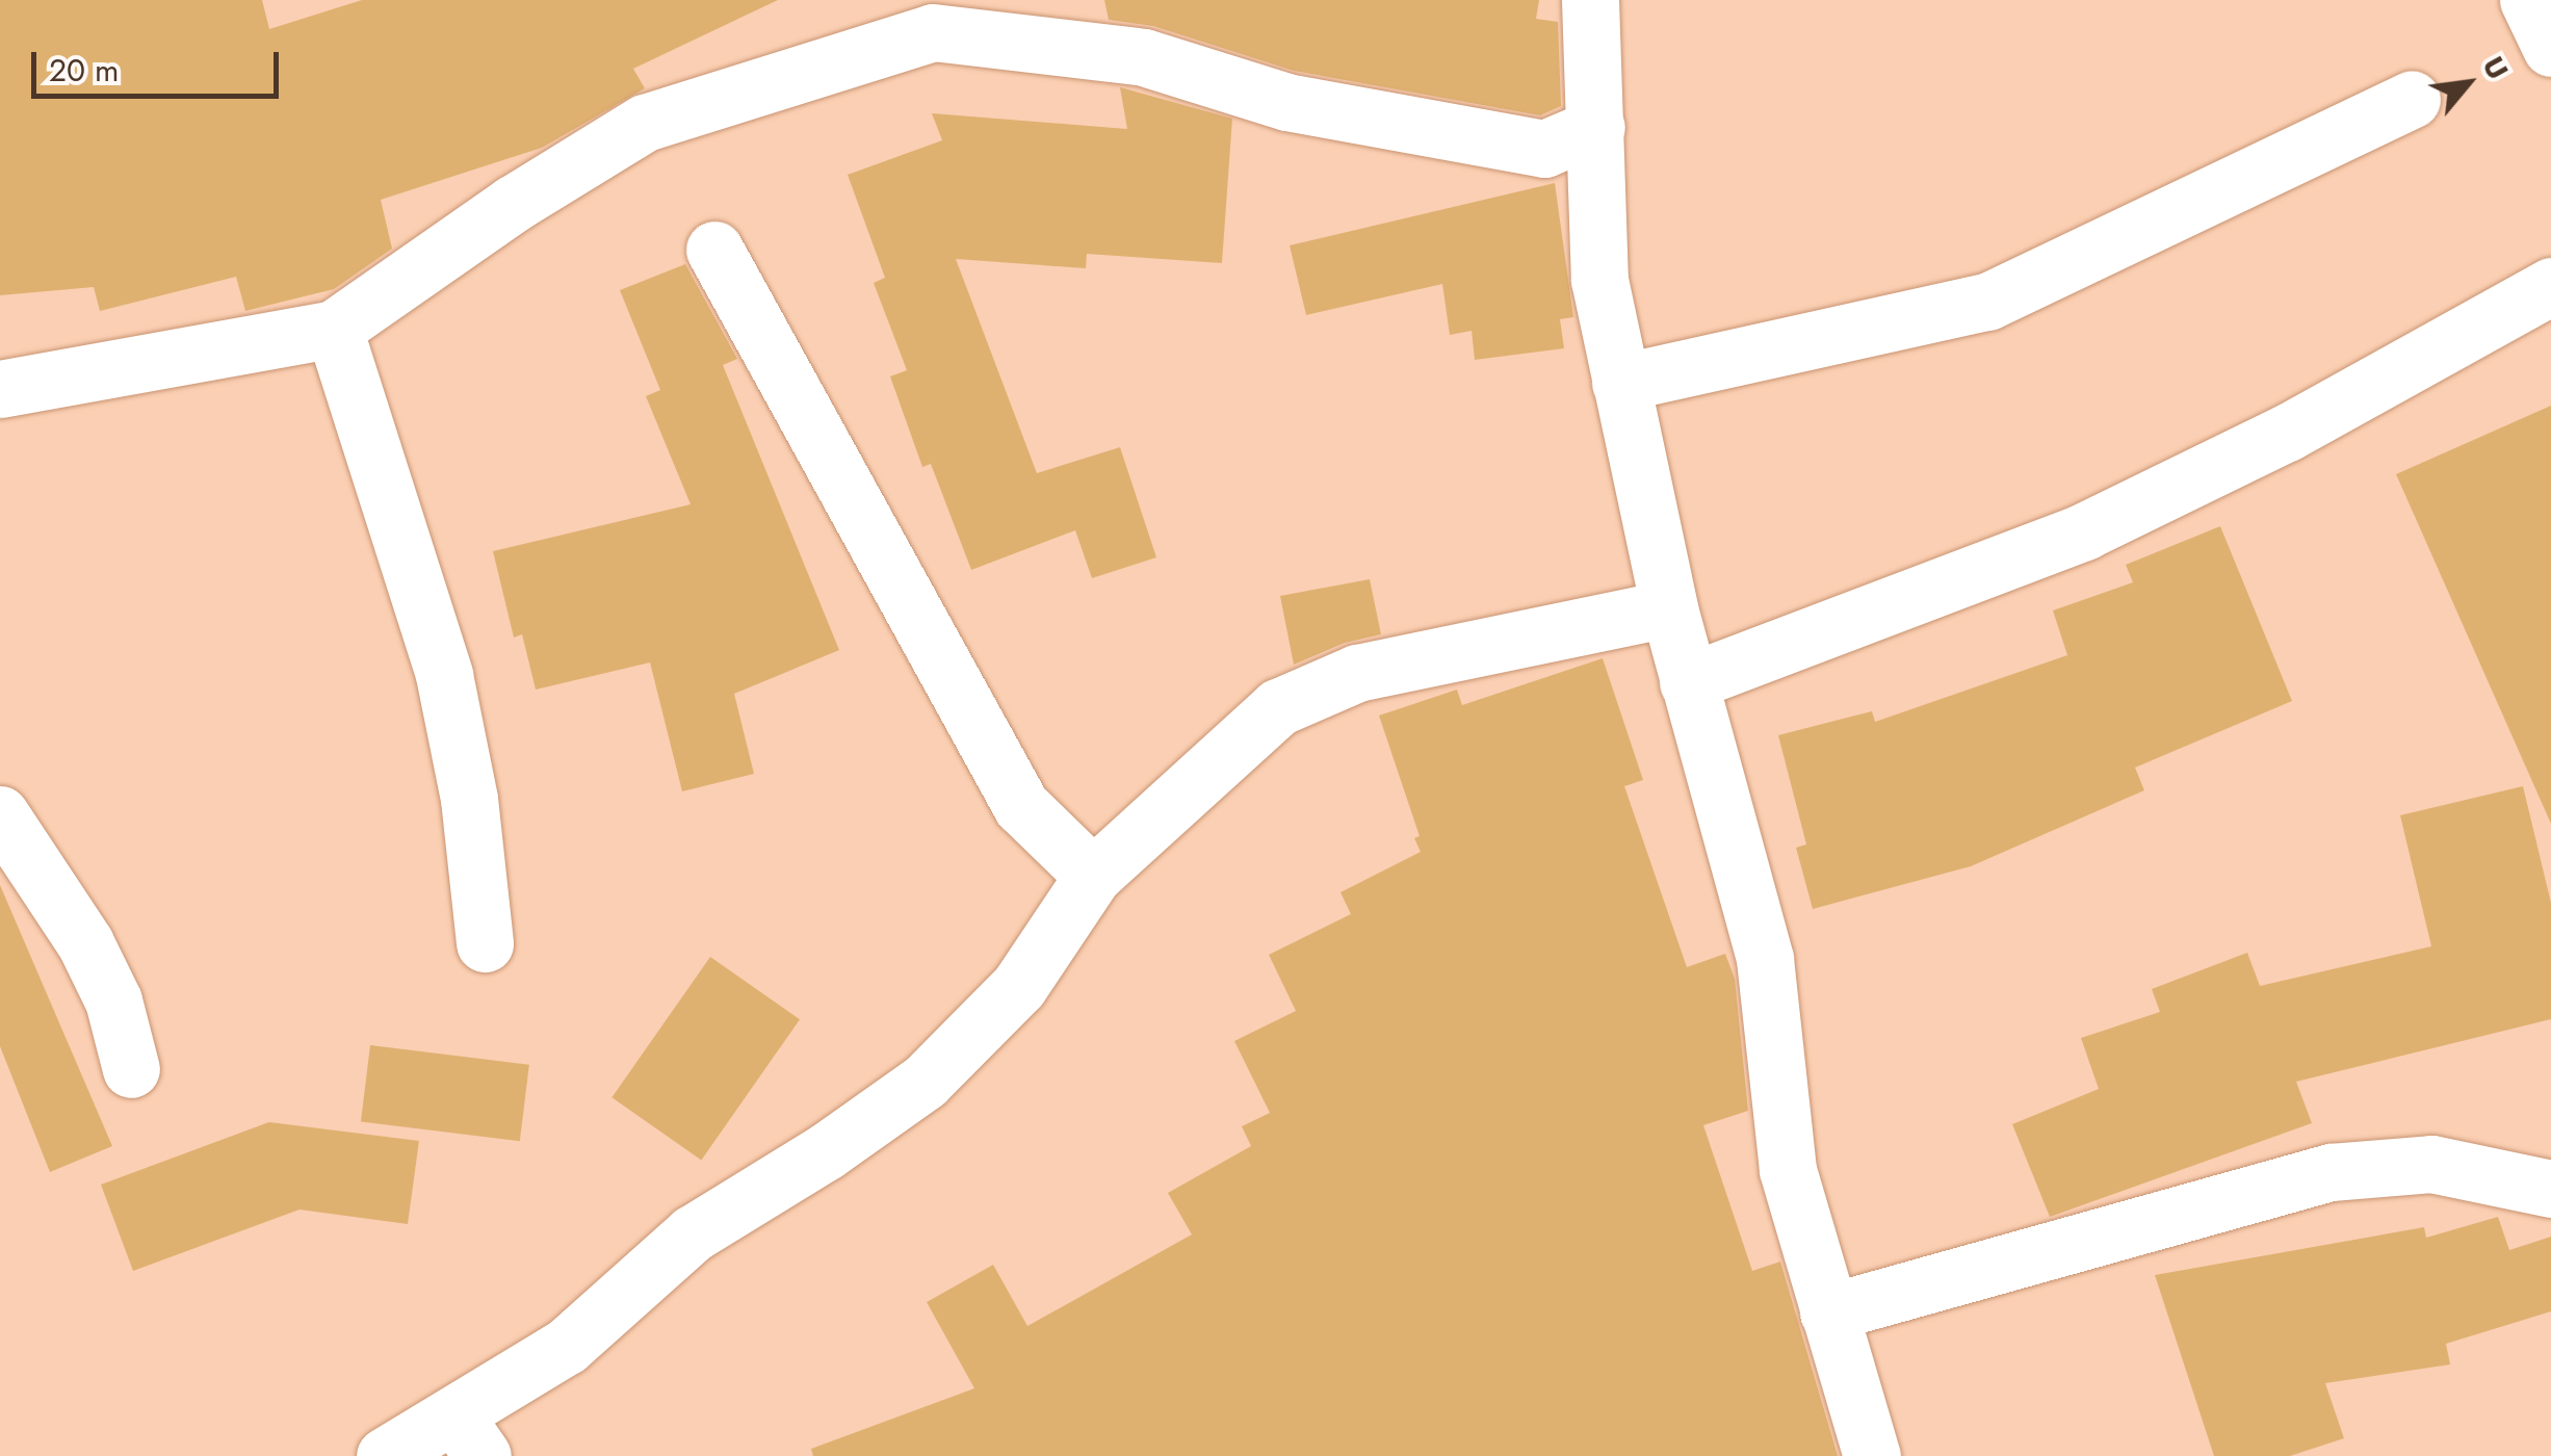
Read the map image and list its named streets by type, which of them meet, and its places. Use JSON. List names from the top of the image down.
{
  "scale_bar": "20 m",
  "north": "top right"
}
